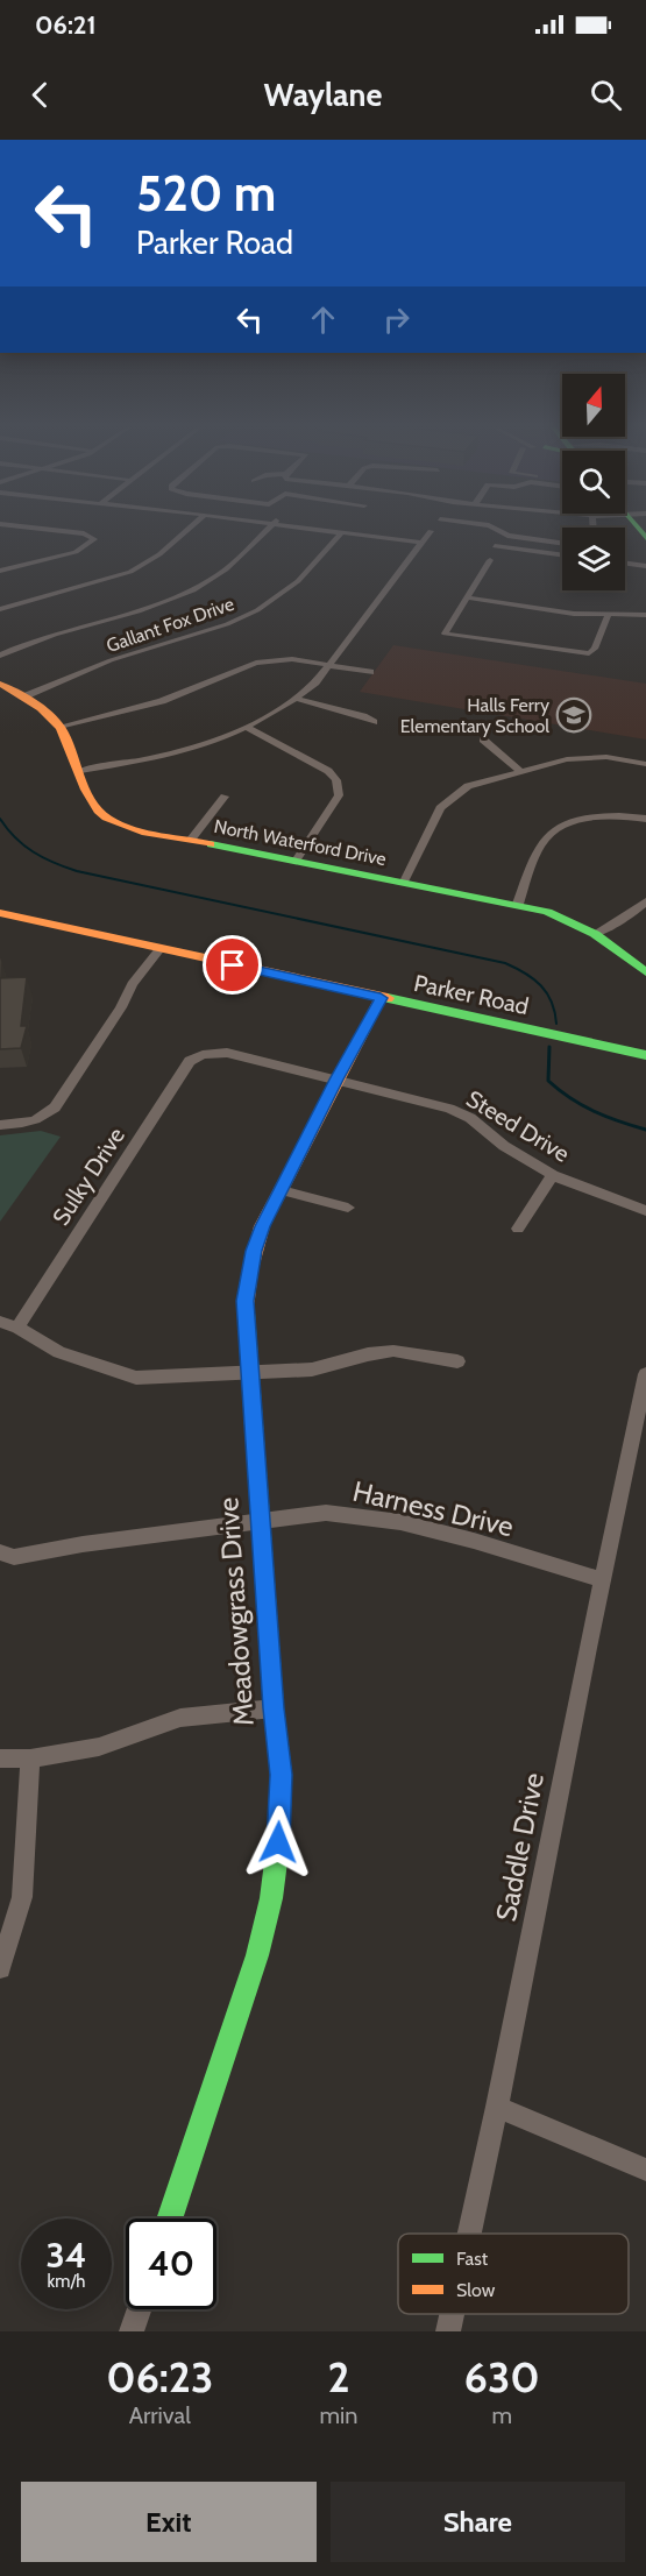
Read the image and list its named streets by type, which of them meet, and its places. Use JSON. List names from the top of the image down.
{
  "streets": {
    "street": [
      "Gallant Fox Drive",
      "North Waterford Drive",
      "Parker Road",
      "Steed Drive",
      "Sulky Drive",
      "Harness Drive",
      "Meadowgrass Drive",
      "Saddle Drive"
    ]
  },
  "crossings": [
    ["Gallant Fox Drive", "North Waterford Drive"],
    ["Parker Road", "Meadowgrass Drive"],
    ["Steed Drive", "Sulky Drive"],
    ["Steed Drive", "Meadowgrass Drive"],
    ["Harness Drive", "Meadowgrass Drive"],
    ["Harness Drive", "Saddle Drive"]
  ],
  "places": {
    "school or university": ["Halls Ferry Elementary School"]
  },
  "legend": ["Fast", "Slow"],
  "north": "top",
  "page": {
    "status": "06:21",
    "header": "Waylane",
    "turn": ["520 m", "Parker Road"],
    "speed": "34 km/h",
    "limit": "40",
    "eta": [
      "06:23",
      "Arrival",
      "2",
      "min",
      "630",
      "m"
    ],
    "buttons": ["Exit", "Share"]
  }
}
